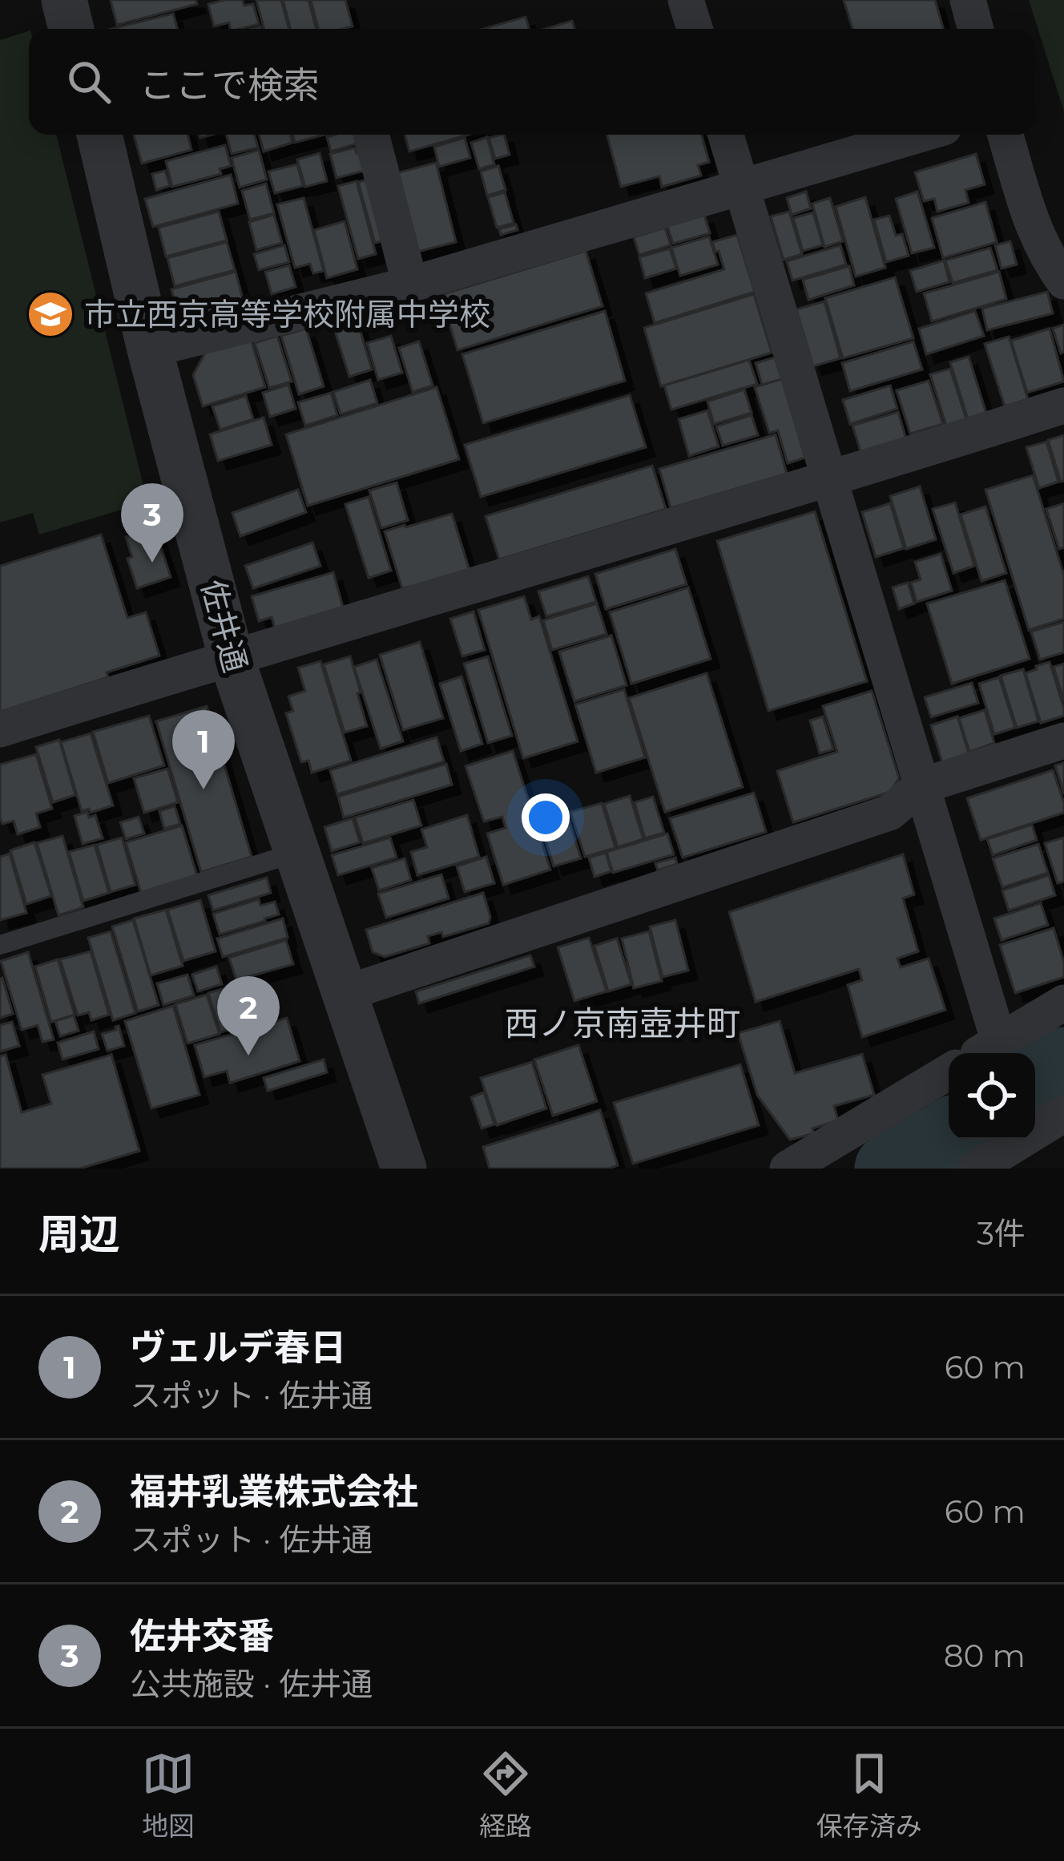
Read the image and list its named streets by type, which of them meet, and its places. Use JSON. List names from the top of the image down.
{
  "streets": {
    "street": ["佐井通"]
  },
  "districts": ["西ノ京南壺井町"],
  "places": {
    "school or university": ["市立西京高等学校附属中学校"]
  },
  "page": {
    "search": "ここで検索",
    "pins": ["3", "1", "2"],
    "heading": ["周辺", "3件"],
    "list": [
      {
        "mark": "1",
        "name": "ヴェルデ春日",
        "note": "スポット · 佐井通",
        "value": "60 m"
      },
      {
        "mark": "2",
        "name": "福井乳業株式会社",
        "note": "スポット · 佐井通",
        "value": "60 m"
      },
      {
        "mark": "3",
        "name": "佐井交番",
        "note": "公共施設 · 佐井通",
        "value": "80 m"
      }
    ],
    "nav": ["地図", "経路", "保存済み"]
  }
}
